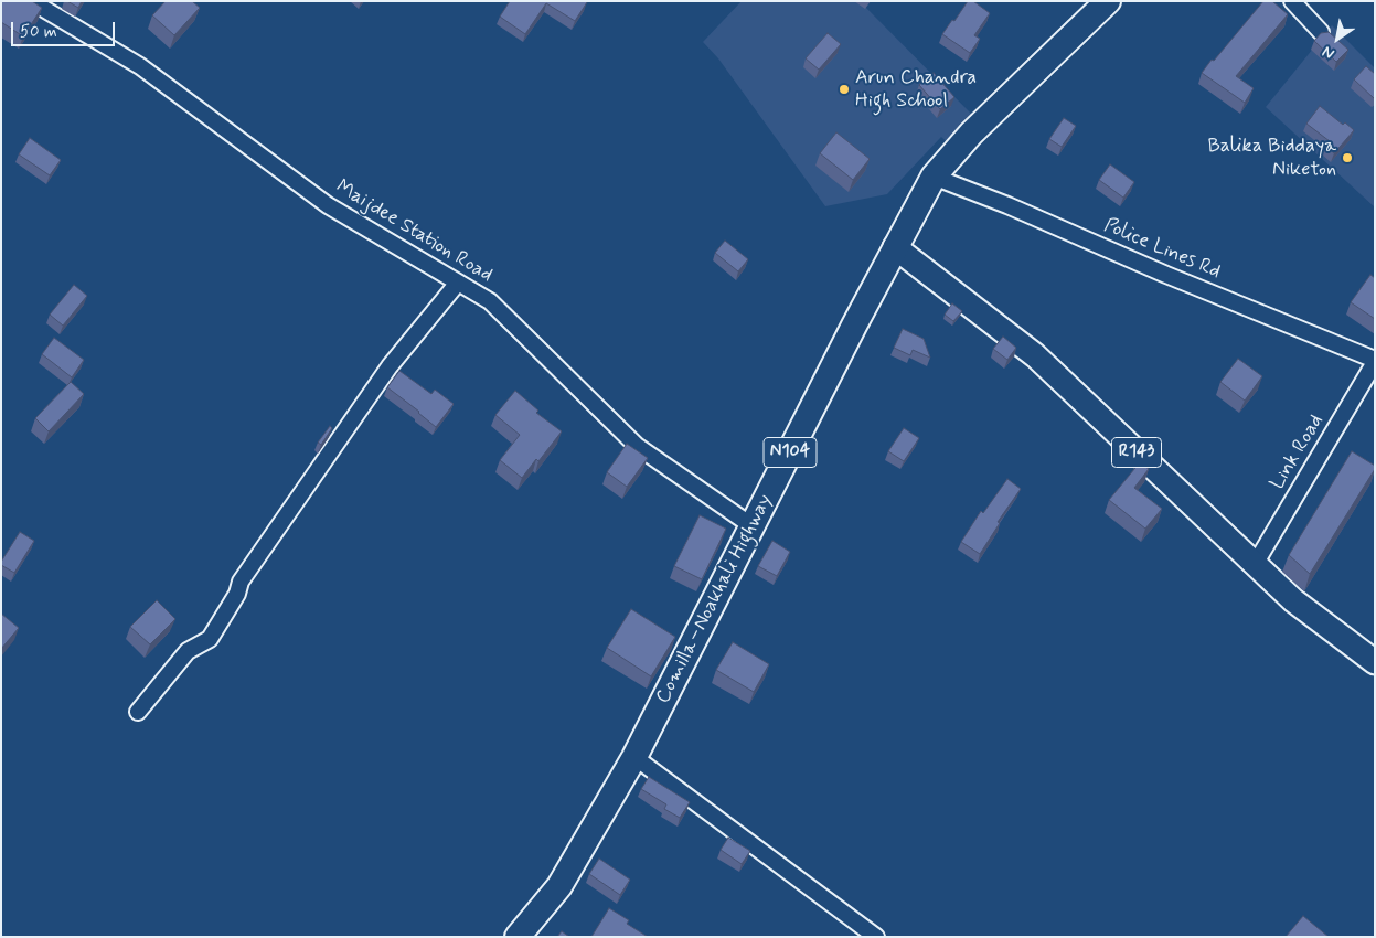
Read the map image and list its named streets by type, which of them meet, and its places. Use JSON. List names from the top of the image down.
{
  "streets": {
    "highway": ["N104", "Comilla–Noakhali Highway"],
    "main road": ["R143"],
    "street": ["Maijdee Station Road", "Police Lines Rd", "Link Road"]
  },
  "crossings": [
    ["Maijdee Station Road", "Comilla–Noakhali Highway"],
    ["Police Lines Rd", "Link Road"],
    ["Police Lines Rd", "Comilla–Noakhali Highway"],
    ["R143", "Link Road"],
    ["R143", "Comilla–Noakhali Highway"]
  ],
  "places": ["Arun Chandra High School", "Balika Biddaya Niketon"],
  "scale_bar": "50 m",
  "north": "bottom left"
}
